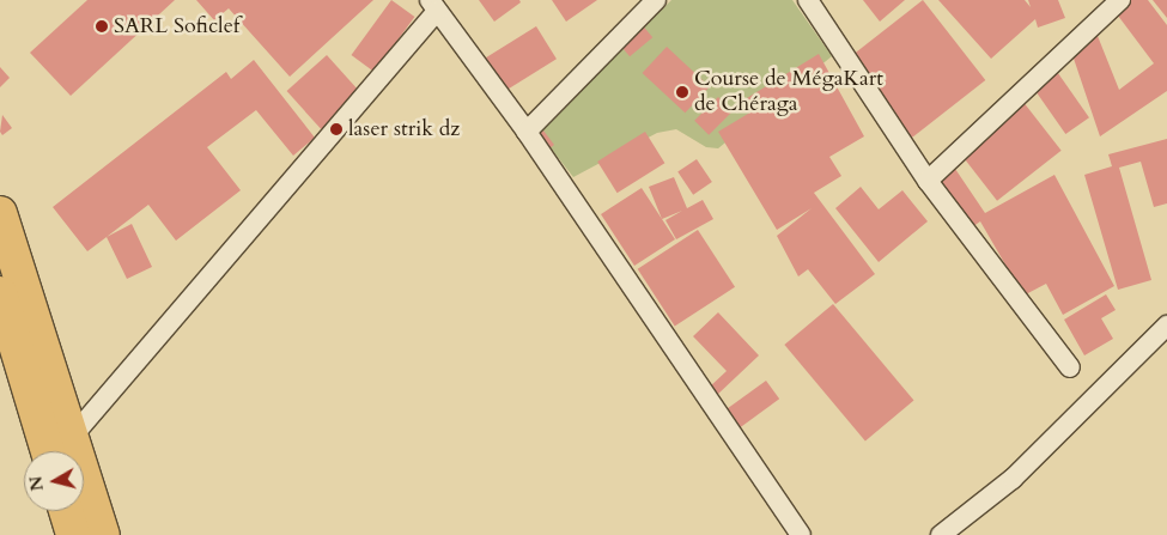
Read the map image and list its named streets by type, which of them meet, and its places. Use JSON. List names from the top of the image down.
{
  "places": ["SARL Soficlef", "Course de MégaKart de Chéraga", "laser strik dz"],
  "north": "left"
}
